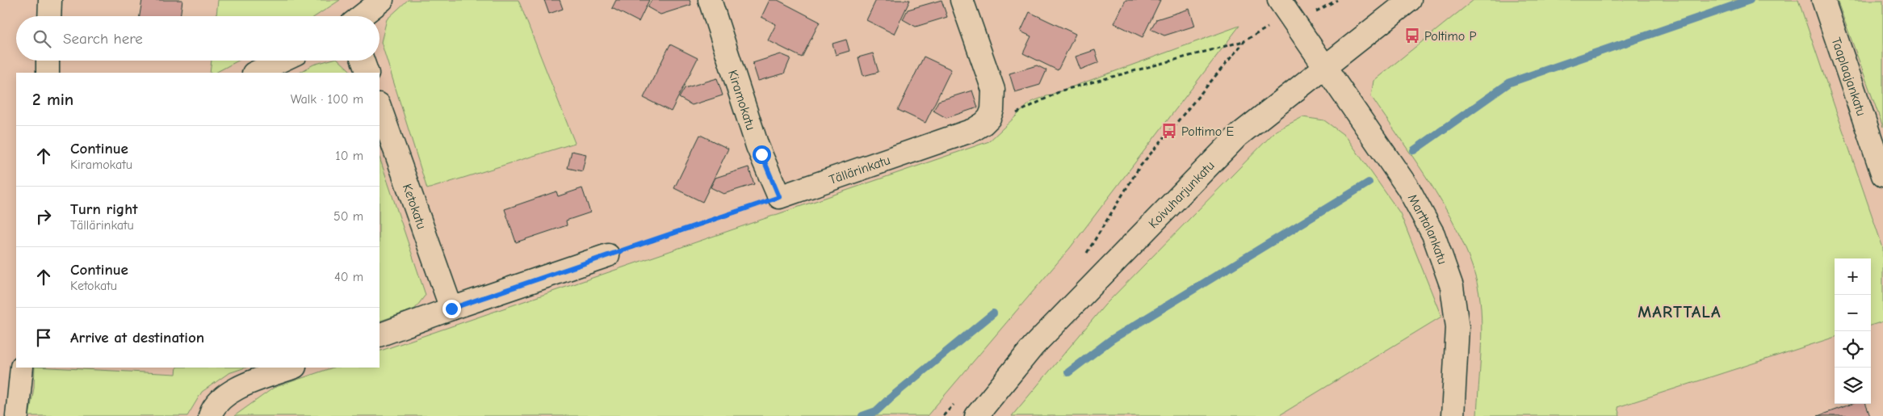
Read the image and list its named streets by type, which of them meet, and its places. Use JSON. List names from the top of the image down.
{
  "streets": {
    "street": [
      "Taaplaajankatu",
      "Kiramokatu",
      "Tällärinkatu",
      "Koivuharjunkatu",
      "Ketokatu",
      "Marttalankatu"
    ]
  },
  "crossings": [
    ["Kiramokatu", "Tällärinkatu"],
    ["Koivuharjunkatu", "Marttalankatu"]
  ],
  "districts": ["MARTTALA"],
  "places": {
    "bus stop": ["Poltimo P", "Poltimo E"]
  },
  "page": {
    "search": "Search here",
    "heading": ["2 min", "Walk · 100 m"],
    "list": [
      ["Continue", "Kiramokatu", "10 m"],
      ["Turn right", "Tällärinkatu", "50 m"],
      ["Continue", "Ketokatu", "40 m"],
      "Arrive at destination"
    ],
    "map_buttons": ["+", "−"]
  }
}
